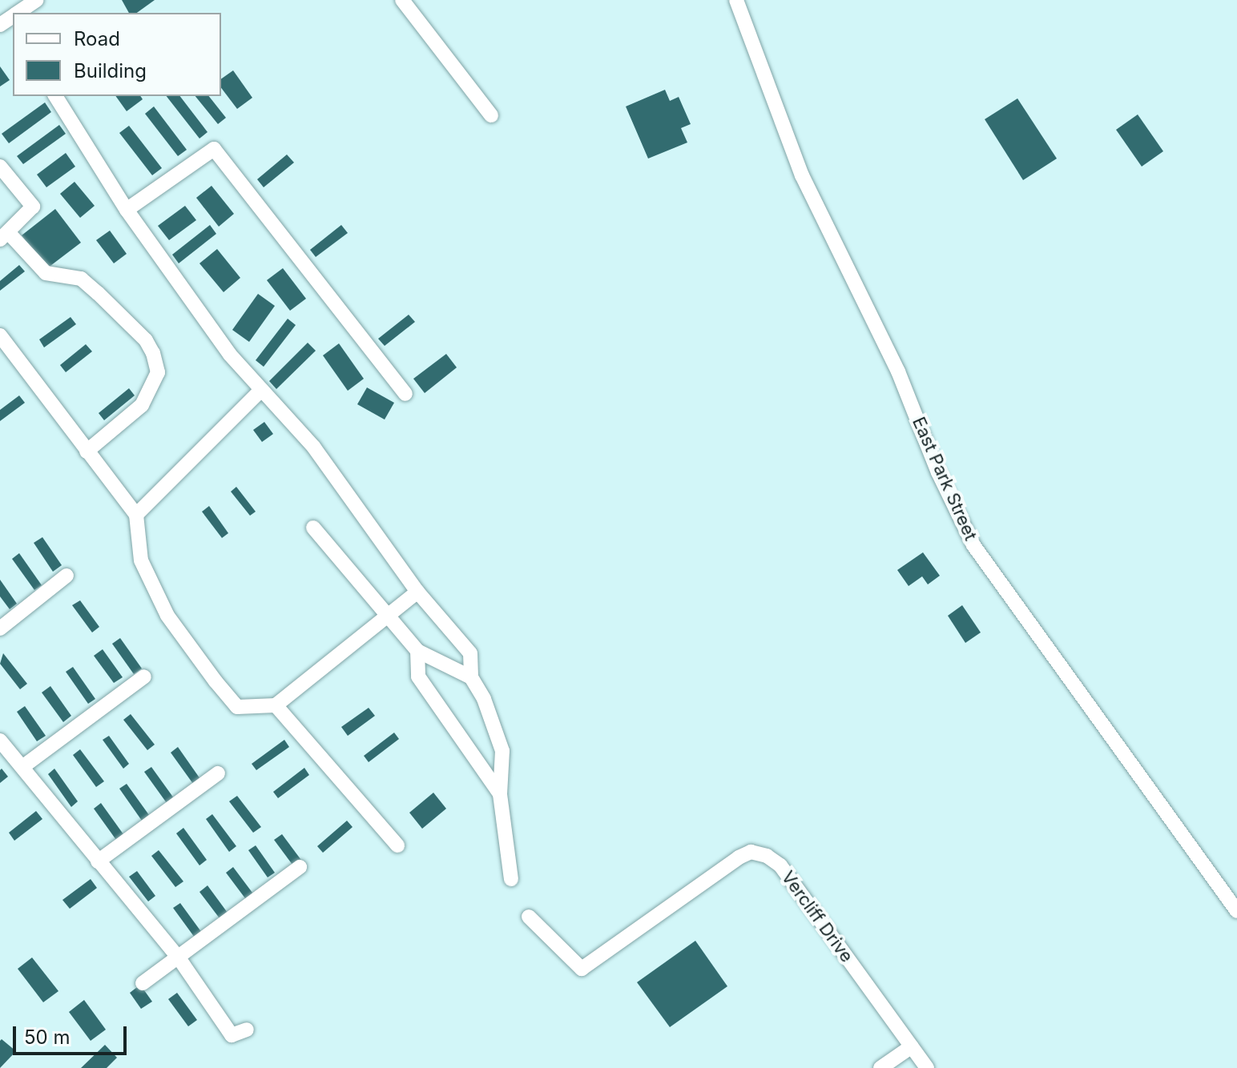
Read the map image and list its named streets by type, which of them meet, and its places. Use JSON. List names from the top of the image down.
{
  "streets": {
    "street": ["East Park Street", "Vercliff Drive"]
  },
  "legend": ["Road", "Building"],
  "scale_bar": "50 m"
}
